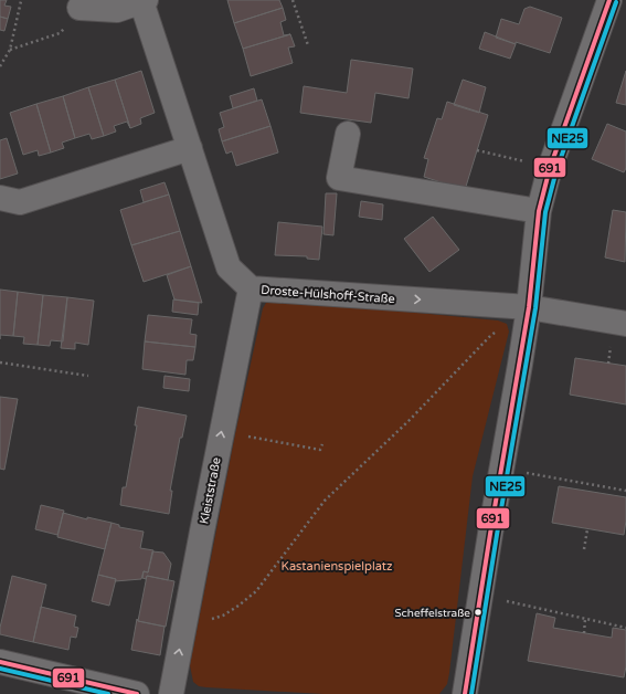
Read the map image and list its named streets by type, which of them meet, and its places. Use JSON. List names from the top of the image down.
{
  "streets": {
    "street": ["Droste-Hülshoff-Straße", "Kleiststraße"]
  },
  "crossings": [
    ["Droste-Hülshoff-Straße", "Kleiststraße"]
  ],
  "one_way": ["Droste-Hülshoff-Straße", "Kleiststraße"],
  "parks": ["Kastanienspielplatz"],
  "places": ["Scheffelstraße"],
  "lines": ["transit line 691", "transit line NE25"]
}
